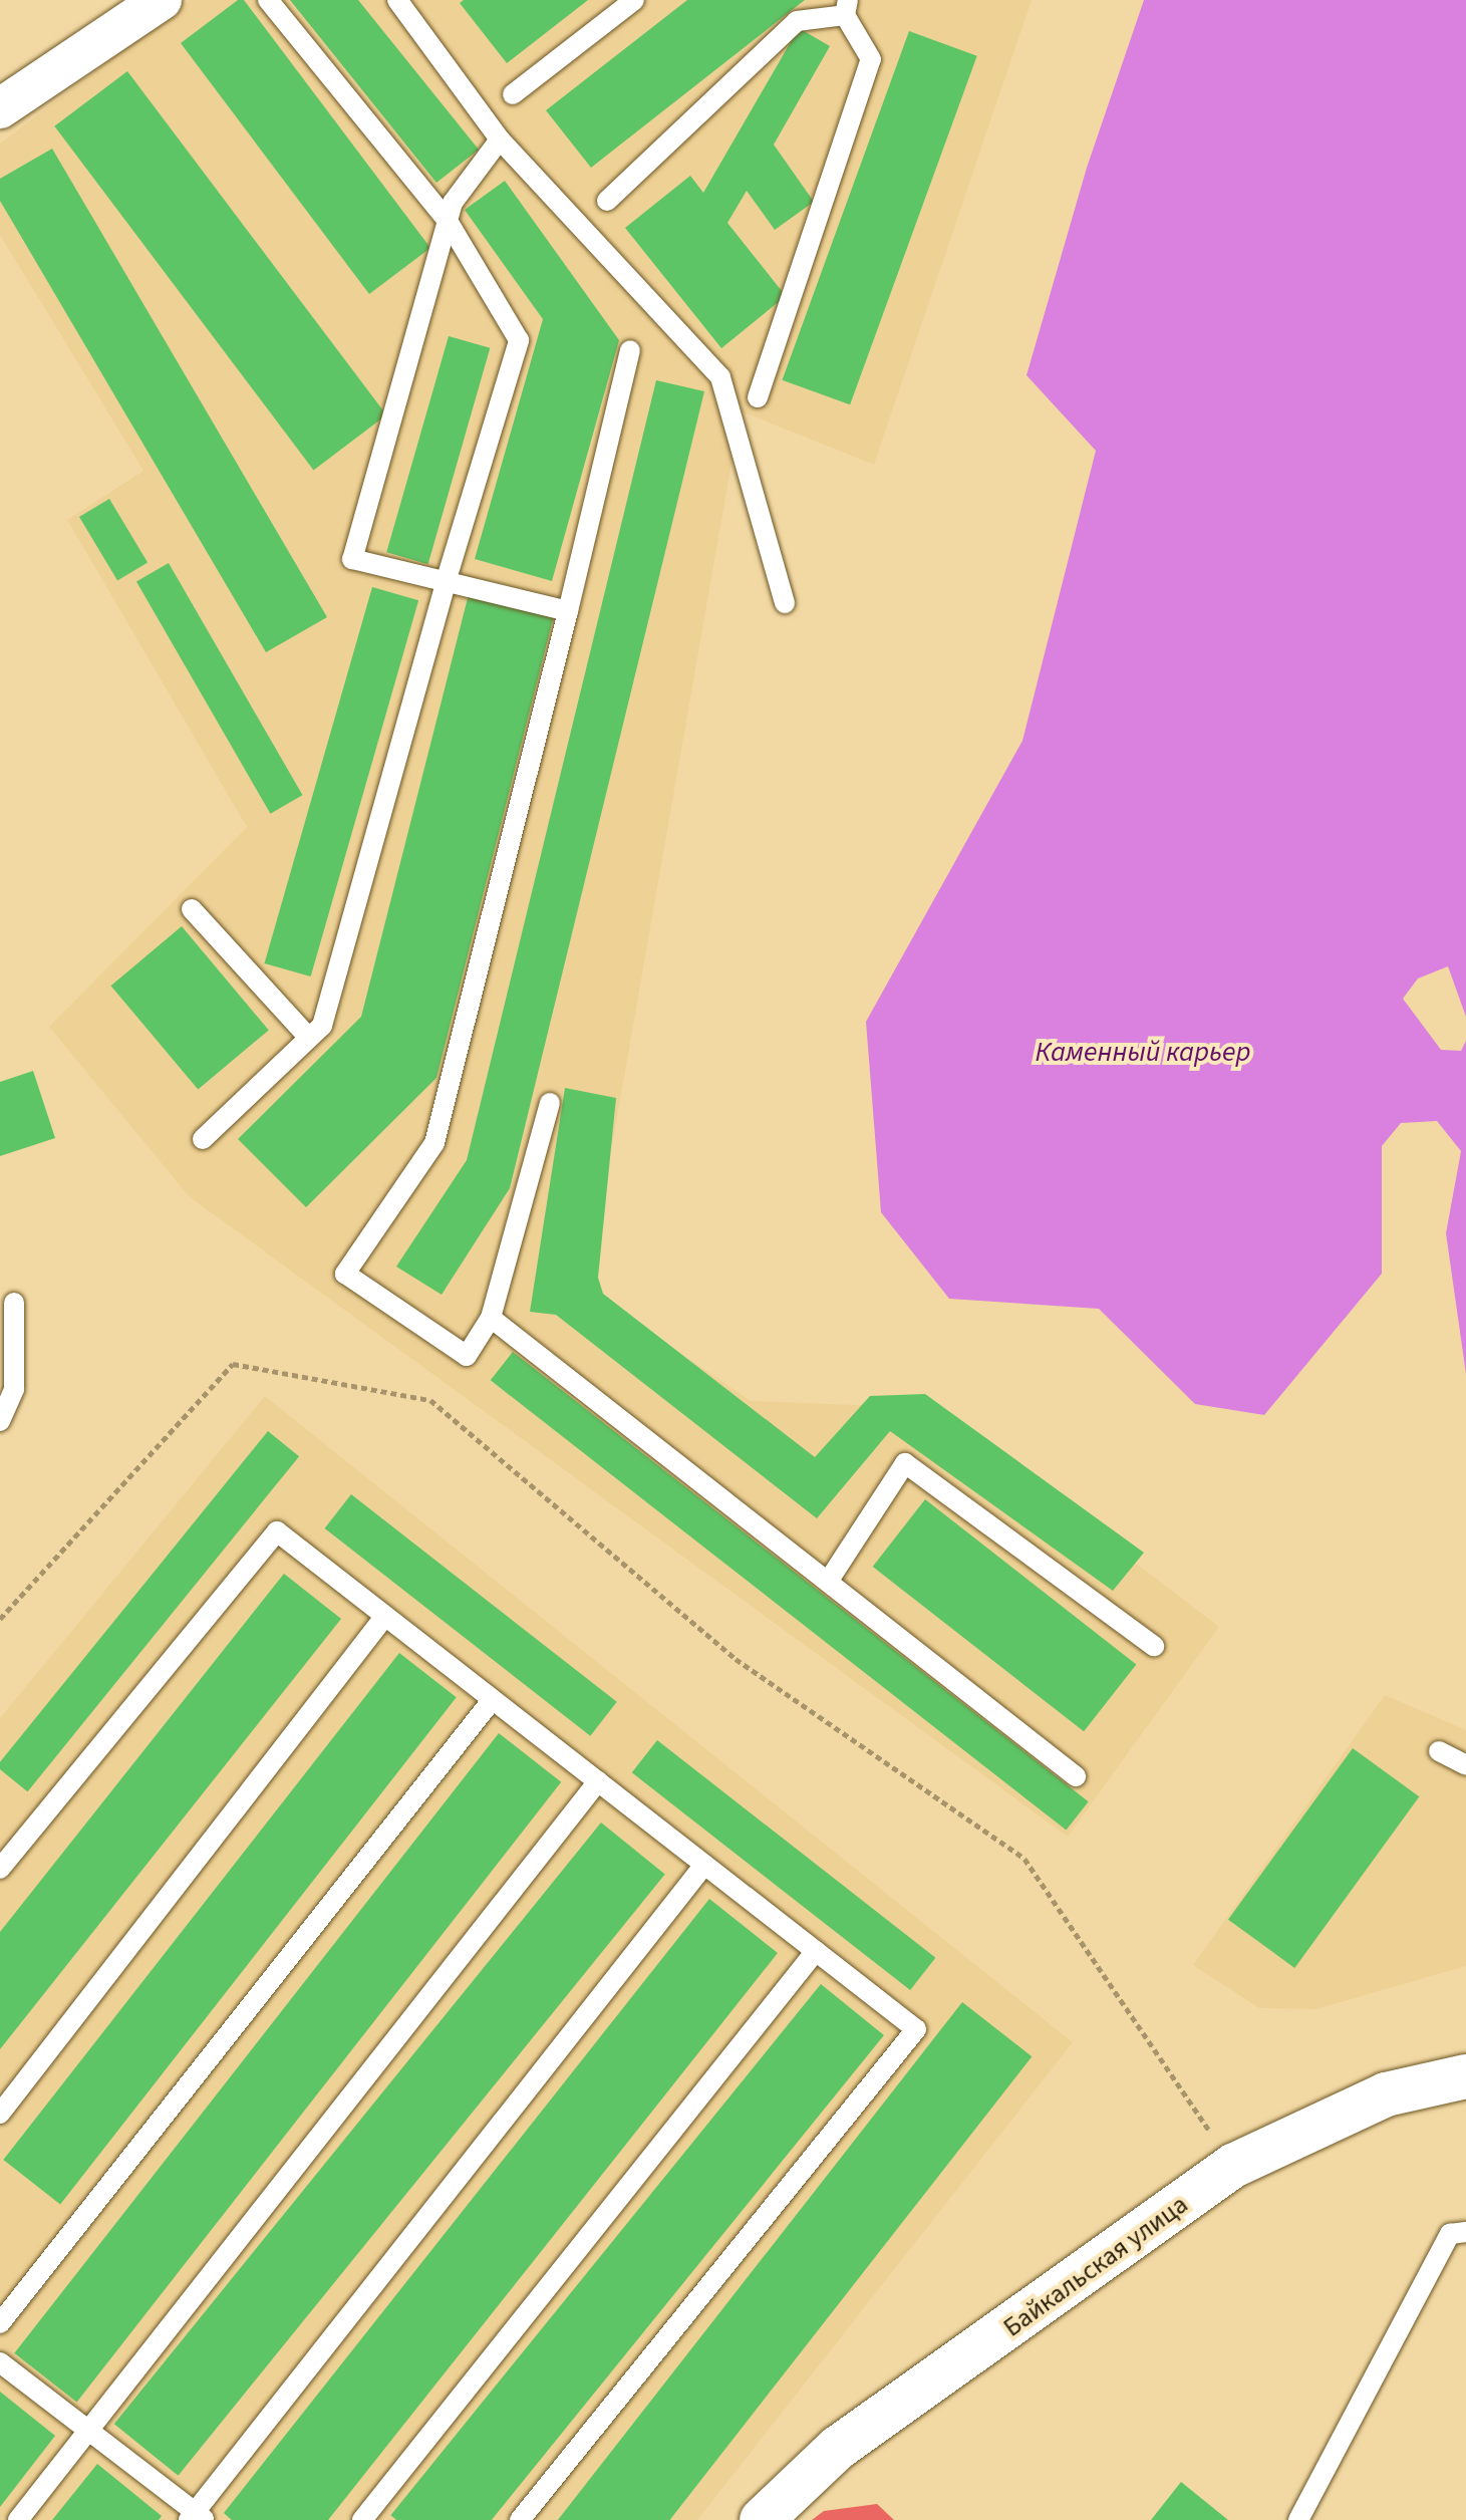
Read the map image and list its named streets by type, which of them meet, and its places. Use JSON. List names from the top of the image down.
{
  "streets": {
    "street": ["Байкальская улица"]
  },
  "water": ["Каменный карьер"]
}
